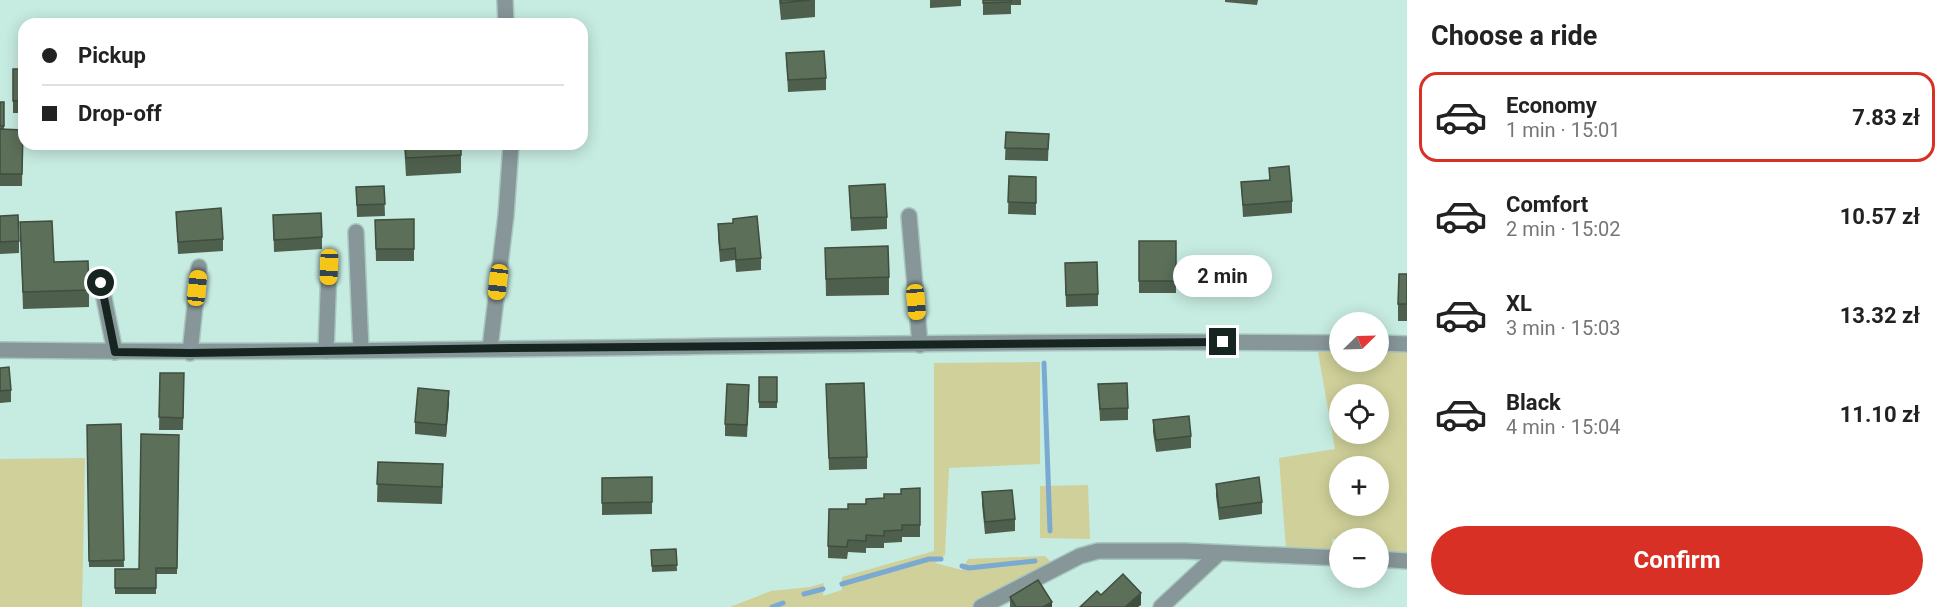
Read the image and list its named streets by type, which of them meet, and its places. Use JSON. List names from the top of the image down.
{
  "north": "top right",
  "page": {
    "heading": "Choose a ride",
    "banner": ["Pickup", "Drop-off"],
    "list": [
      {
        "name": "Economy",
        "note": "1 min · 15:01",
        "value": "7.83 zł"
      },
      {
        "name": "Comfort",
        "note": "2 min · 15:02",
        "value": "10.57 zł"
      },
      {
        "name": "XL",
        "note": "3 min · 15:03",
        "value": "13.32 zł"
      },
      {
        "name": "Black",
        "note": "4 min · 15:04",
        "value": "11.10 zł"
      }
    ],
    "bubble": "2 min",
    "map_buttons": ["+", "−"],
    "buttons": "Confirm"
  }
}
